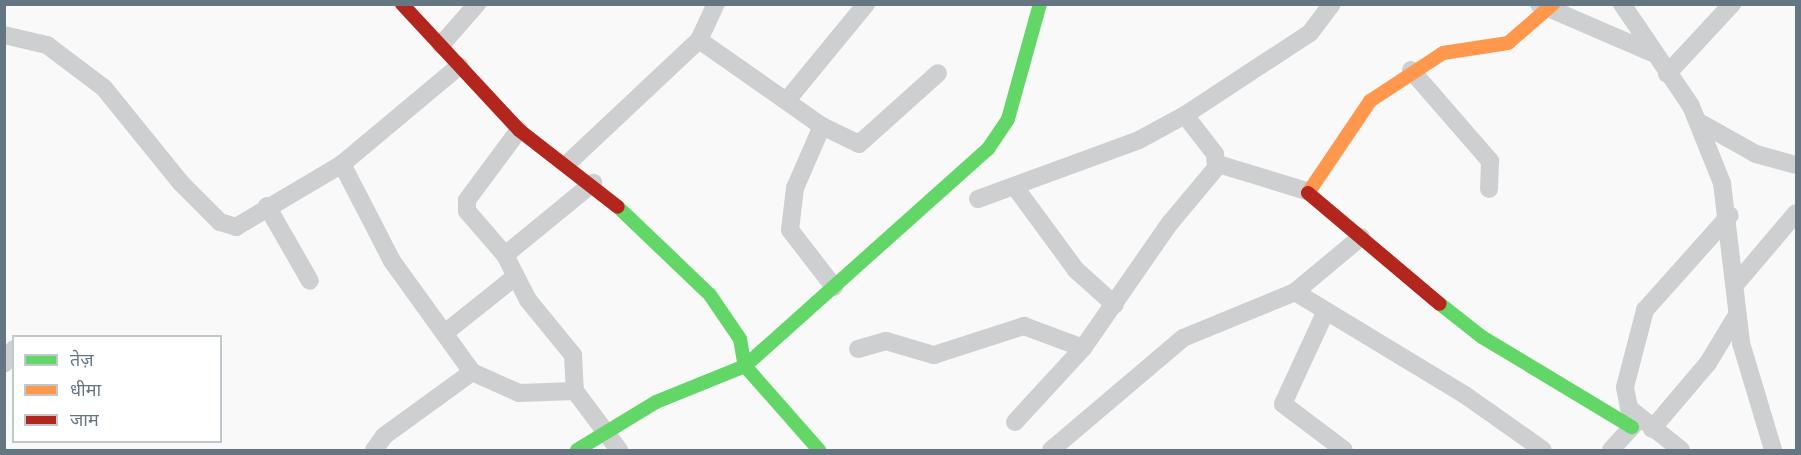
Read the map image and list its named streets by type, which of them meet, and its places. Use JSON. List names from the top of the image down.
{
  "legend": ["तेज़", "धीमा", "जाम"]
}
